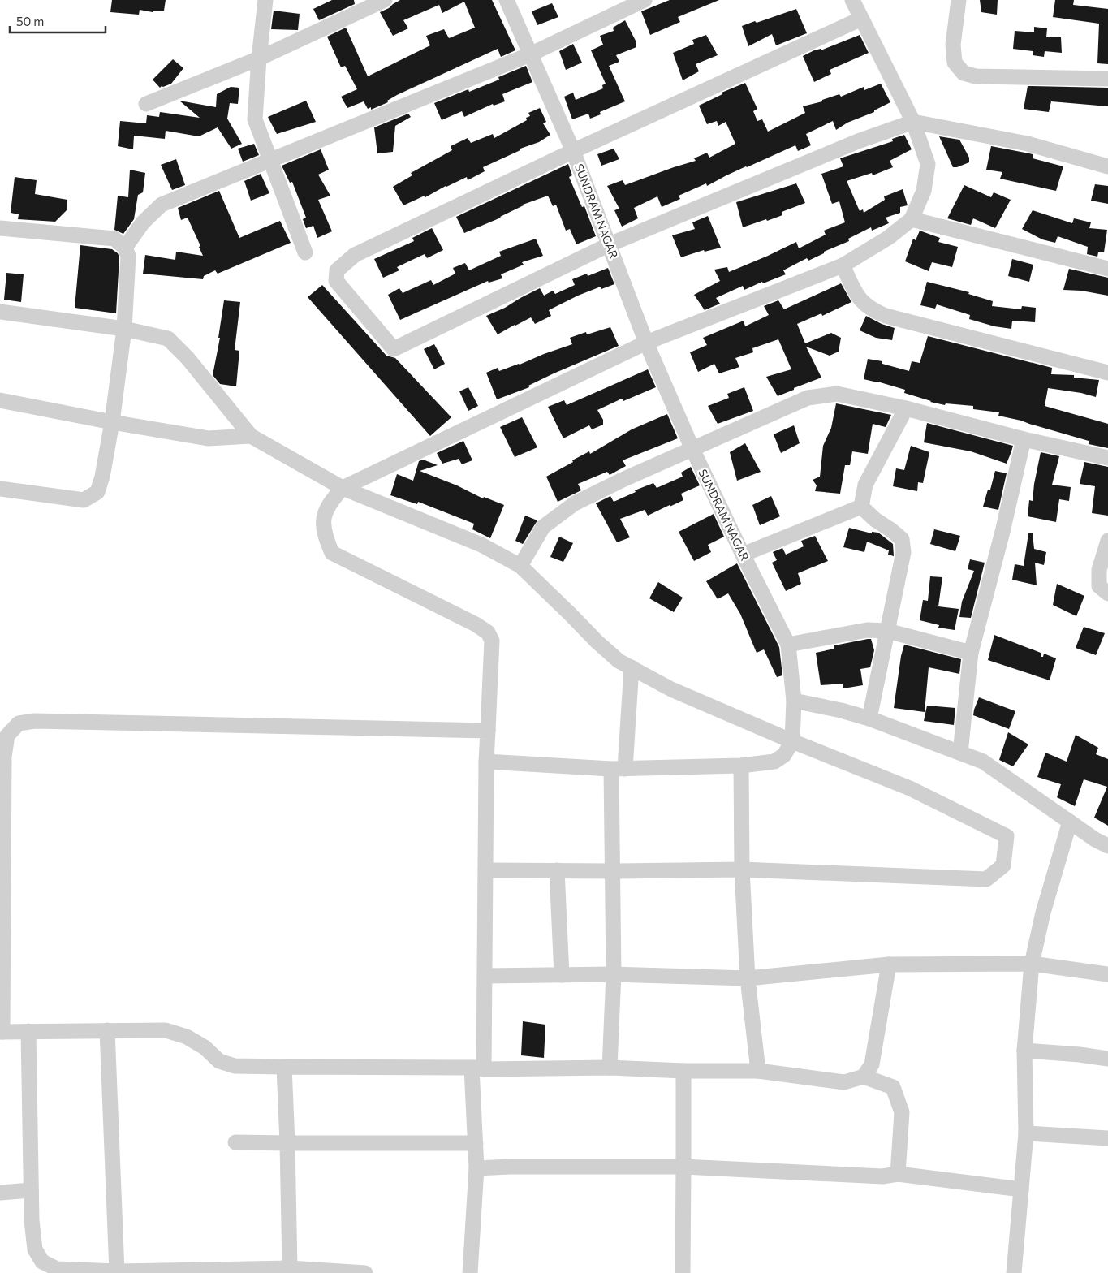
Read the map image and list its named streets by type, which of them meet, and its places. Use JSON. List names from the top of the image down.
{
  "streets": {
    "street": ["SUNDRAM NAGAR"]
  },
  "scale_bar": "50 m"
}
